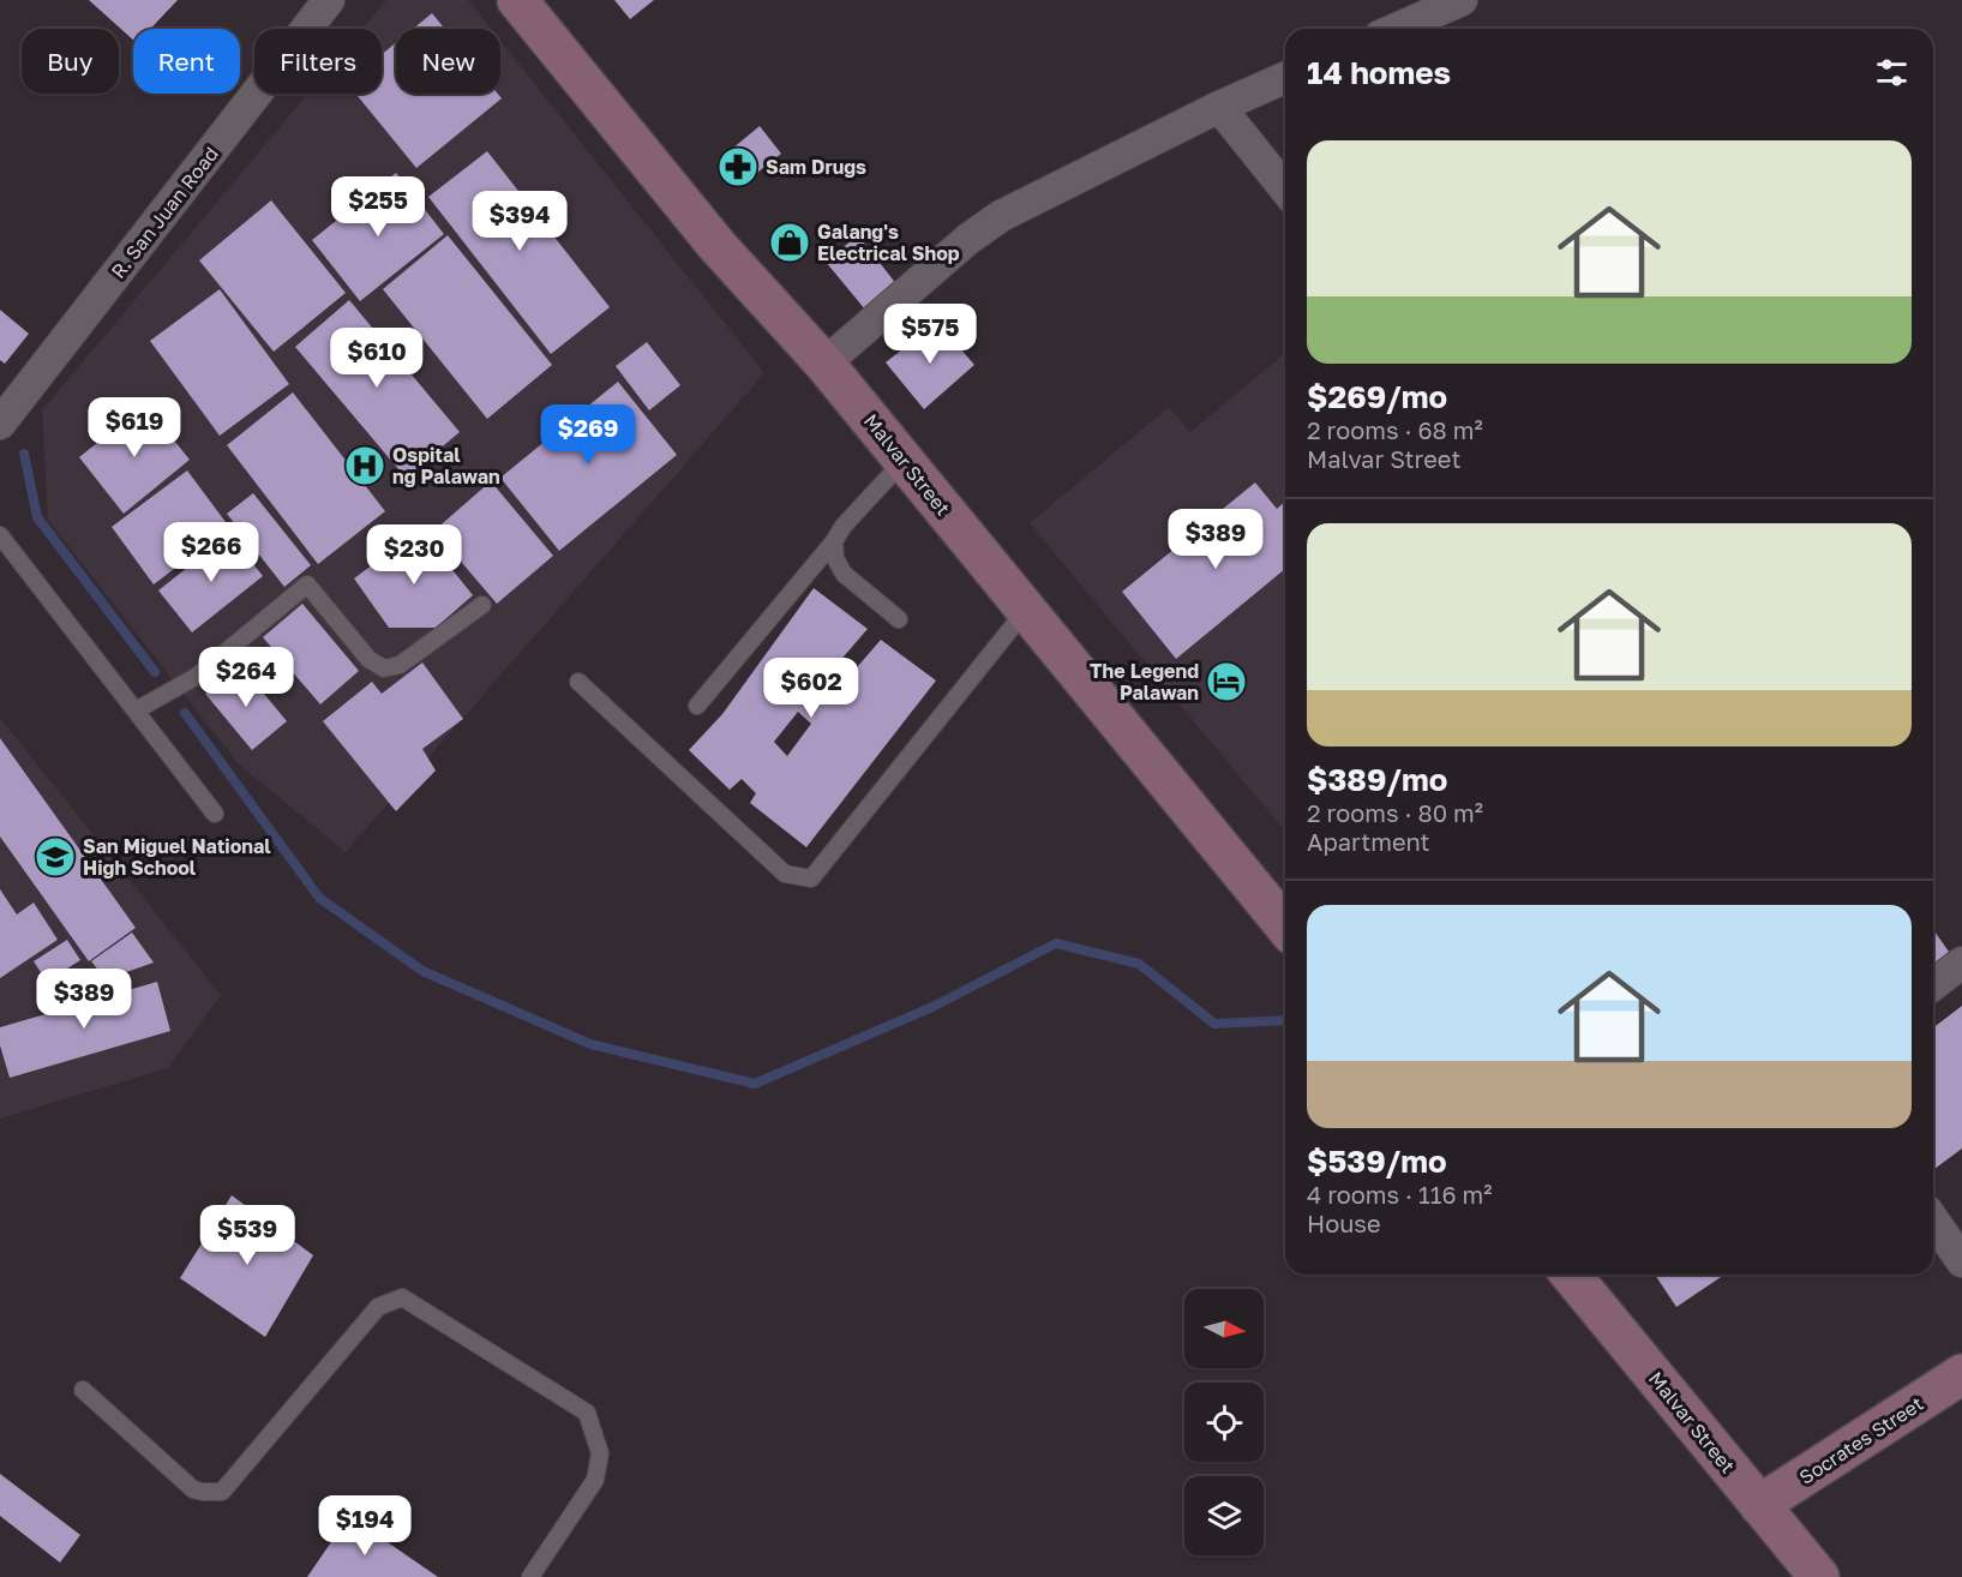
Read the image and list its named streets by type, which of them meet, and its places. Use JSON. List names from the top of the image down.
{
  "streets": {
    "main road": ["Malvar Street", "Socrates Street"],
    "street": ["R. San Juan Road"]
  },
  "crossings": [
    ["Malvar Street", "Socrates Street"]
  ],
  "places": {
    "pharmacy": ["Sam Drugs"],
    "shop": ["Galang's Electrical Shop"],
    "hospital": ["Ospital ng Palawan"],
    "hotel": ["The Legend Palawan"],
    "school or university": ["San Miguel National High School"]
  },
  "north": "right",
  "page": {
    "chip": [
      "Buy",
      "Rent",
      "Filters",
      "New"
    ],
    "heading": "14 homes",
    "list": [
      {
        "name": "$269/mo",
        "note": "2 rooms · 68 m² · Malvar Street"
      },
      {
        "name": "$389/mo",
        "note": "2 rooms · 80 m² · Apartment"
      },
      {
        "name": "$539/mo",
        "note": "4 rooms · 116 m² · House"
      }
    ],
    "price": [
      "$255",
      "$394",
      "$575",
      "$610",
      "$619",
      "$269",
      "$389",
      "$266",
      "$230",
      "$264",
      "$602",
      "$389",
      "$539",
      "$194"
    ]
  }
}
